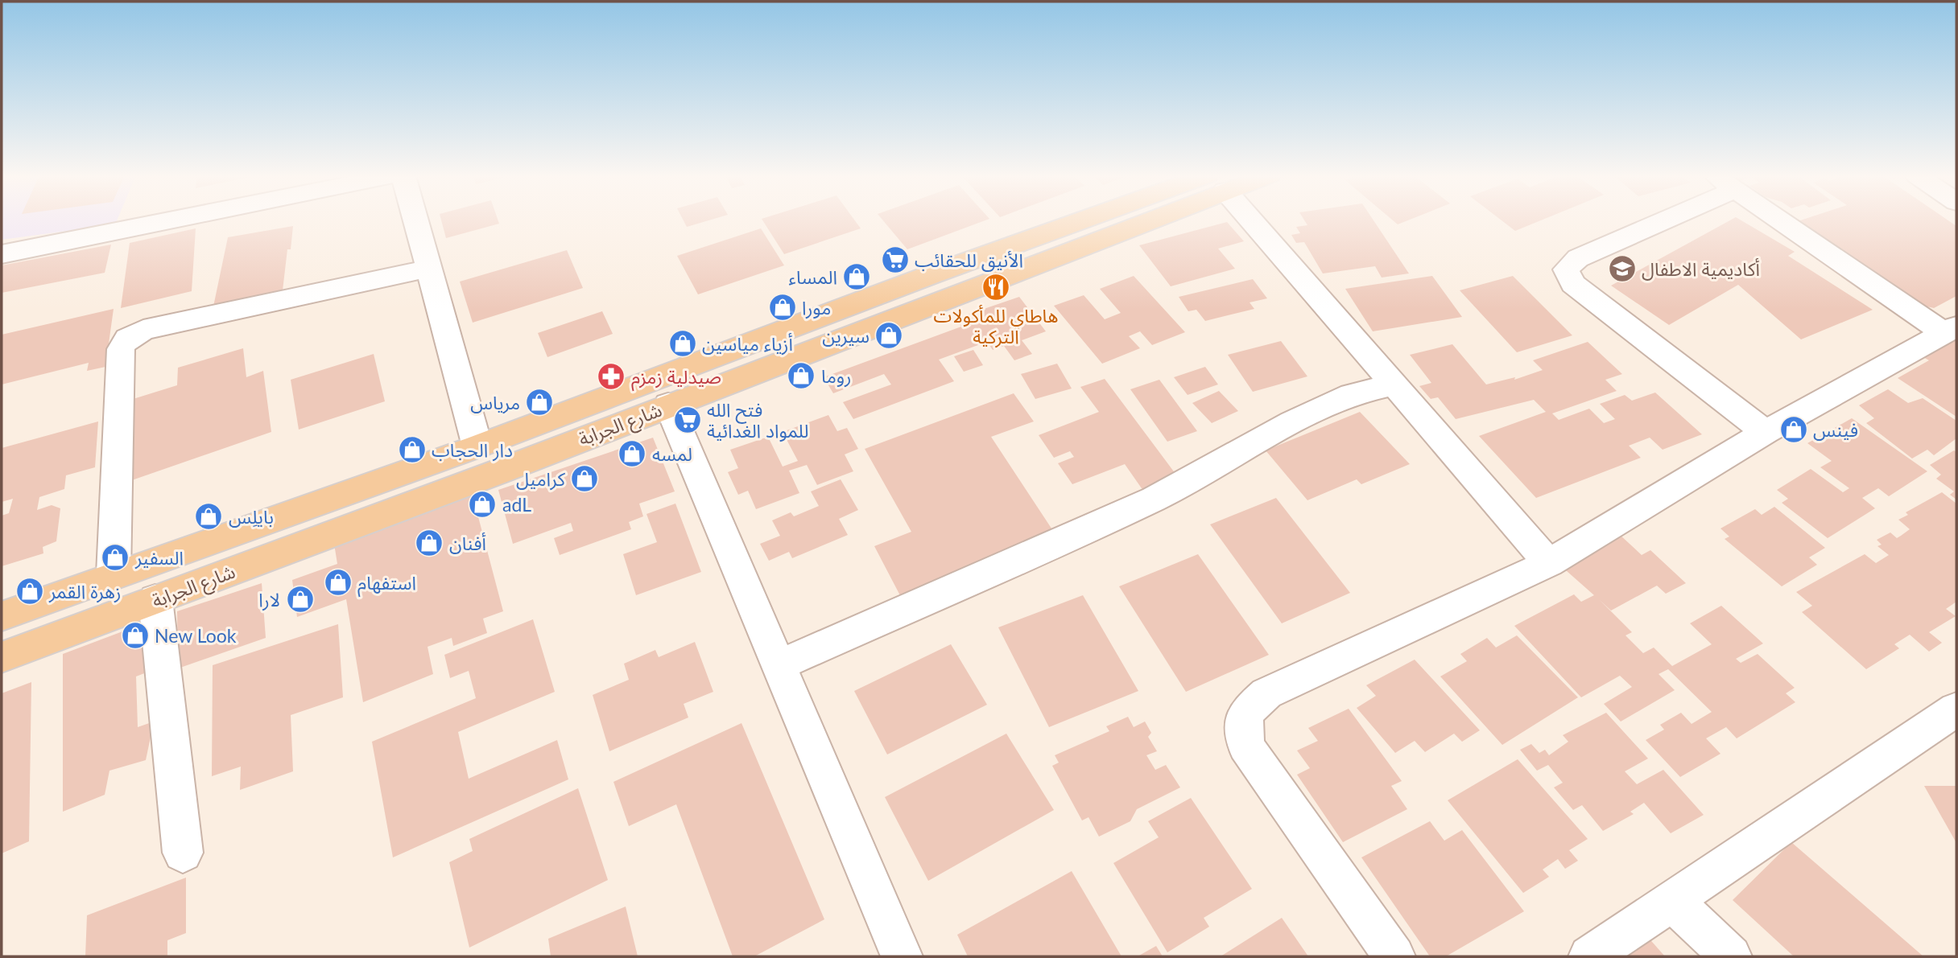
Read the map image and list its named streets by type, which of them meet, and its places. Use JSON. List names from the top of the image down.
{
  "streets": {
    "main road": ["شارع الجرابة"]
  },
  "places": {
    "supermarket": ["الأنيق للحقائب", "فتح الله للمواد الغدائية"],
    "school or university": ["أكاديمية الاطفال"],
    "shop": [
      "المساء",
      "مورا",
      "سيرين",
      "أزياء مياسين",
      "روما",
      "مرياس",
      "فينس",
      "دار الحجاب",
      "لمسه",
      "كراميل",
      "adL",
      "بايلِس",
      "أفنان",
      "السفير",
      "استفهام",
      "زهرة القمر",
      "لارا",
      "New Look"
    ],
    "restaurant": ["هاطاي للمأكولات التركية"],
    "pharmacy": ["صيدلية زمزم"]
  }
}
